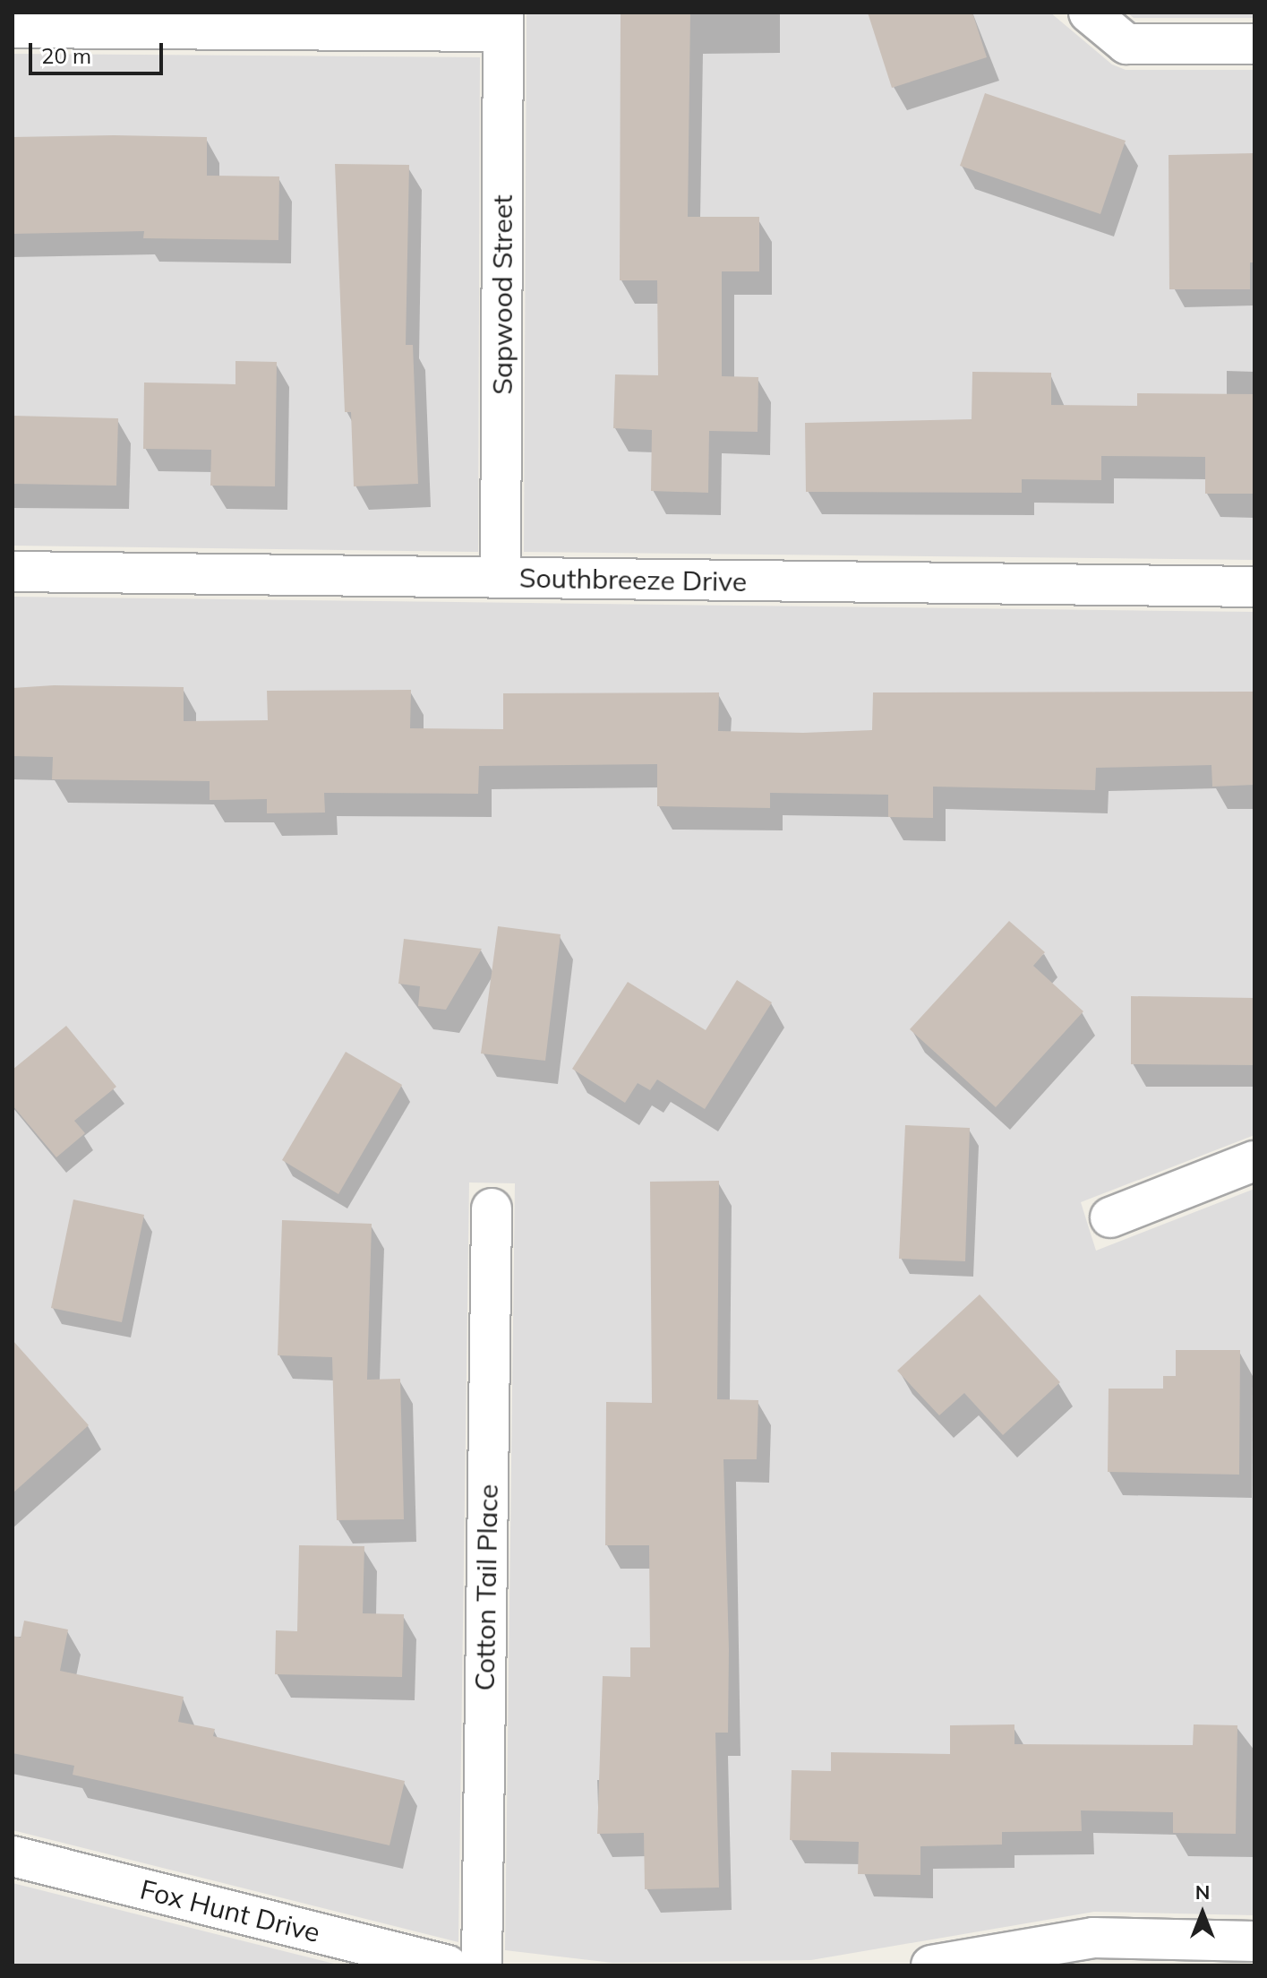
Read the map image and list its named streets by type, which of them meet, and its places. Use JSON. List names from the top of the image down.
{
  "streets": {
    "street": [
      "Sapwood Street",
      "Southbreeze Drive",
      "Cotton Tail Place",
      "Fox Hunt Drive"
    ]
  },
  "crossings": [
    ["Sapwood Street", "Southbreeze Drive"]
  ],
  "scale_bar": "20 m",
  "north": "top"
}
